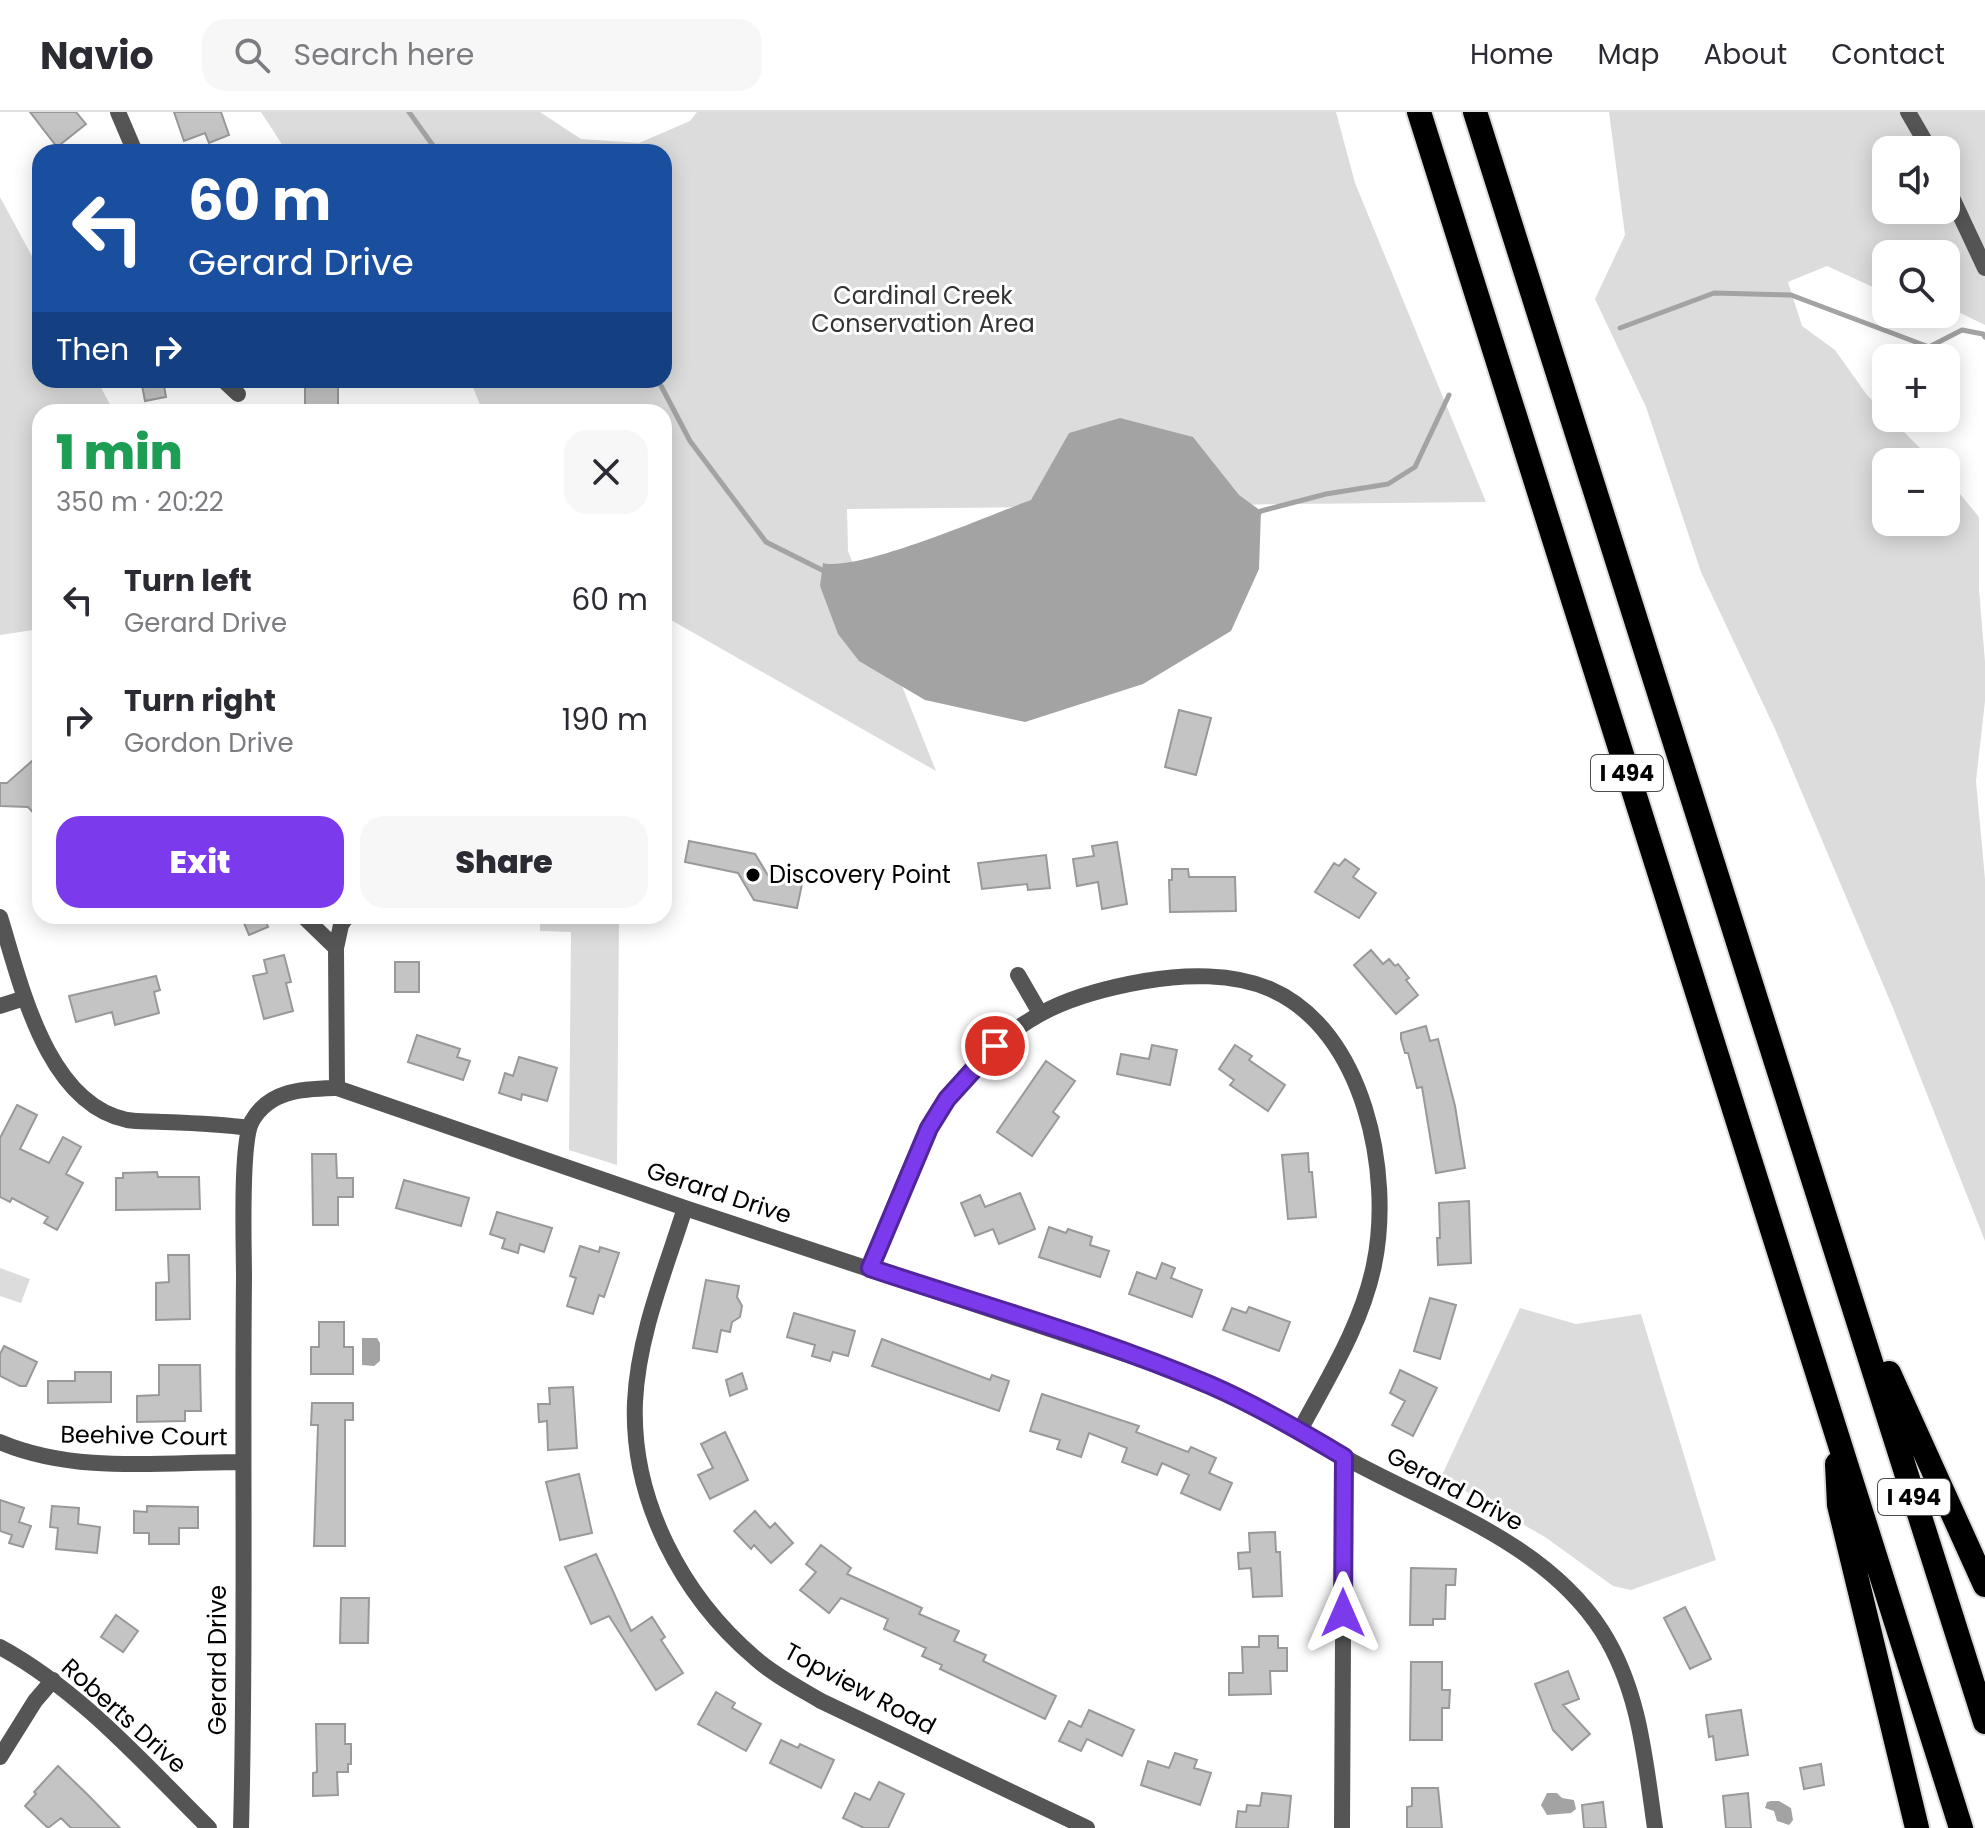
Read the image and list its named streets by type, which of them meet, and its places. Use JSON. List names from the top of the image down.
{
  "streets": {
    "highway": ["I 494"],
    "street": [
      "Gerard Drive",
      "Beehive Court",
      "Topview Road",
      "Roberts Drive"
    ]
  },
  "crossings": [
    ["Gerard Drive", "Beehive Court"],
    ["Gerard Drive", "Topview Road"]
  ],
  "parks": ["Cardinal Creek Conservation Area"],
  "places": ["Discovery Point"],
  "page": {
    "header": "Navio",
    "search": "Search here",
    "nav": [
      "Home",
      "Map",
      "About",
      "Contact"
    ],
    "map_buttons": ["+", "−"],
    "turn": ["60 m", "Gerard Drive"],
    "then": "Then",
    "heading": ["1 min", "350 m · 20:22"],
    "list": [
      {
        "name": "Turn left",
        "note": "Gerard Drive",
        "value": "60 m"
      },
      {
        "name": "Turn right",
        "note": "Gordon Drive",
        "value": "190 m"
      }
    ],
    "buttons": ["Exit", "Share"]
  }
}
